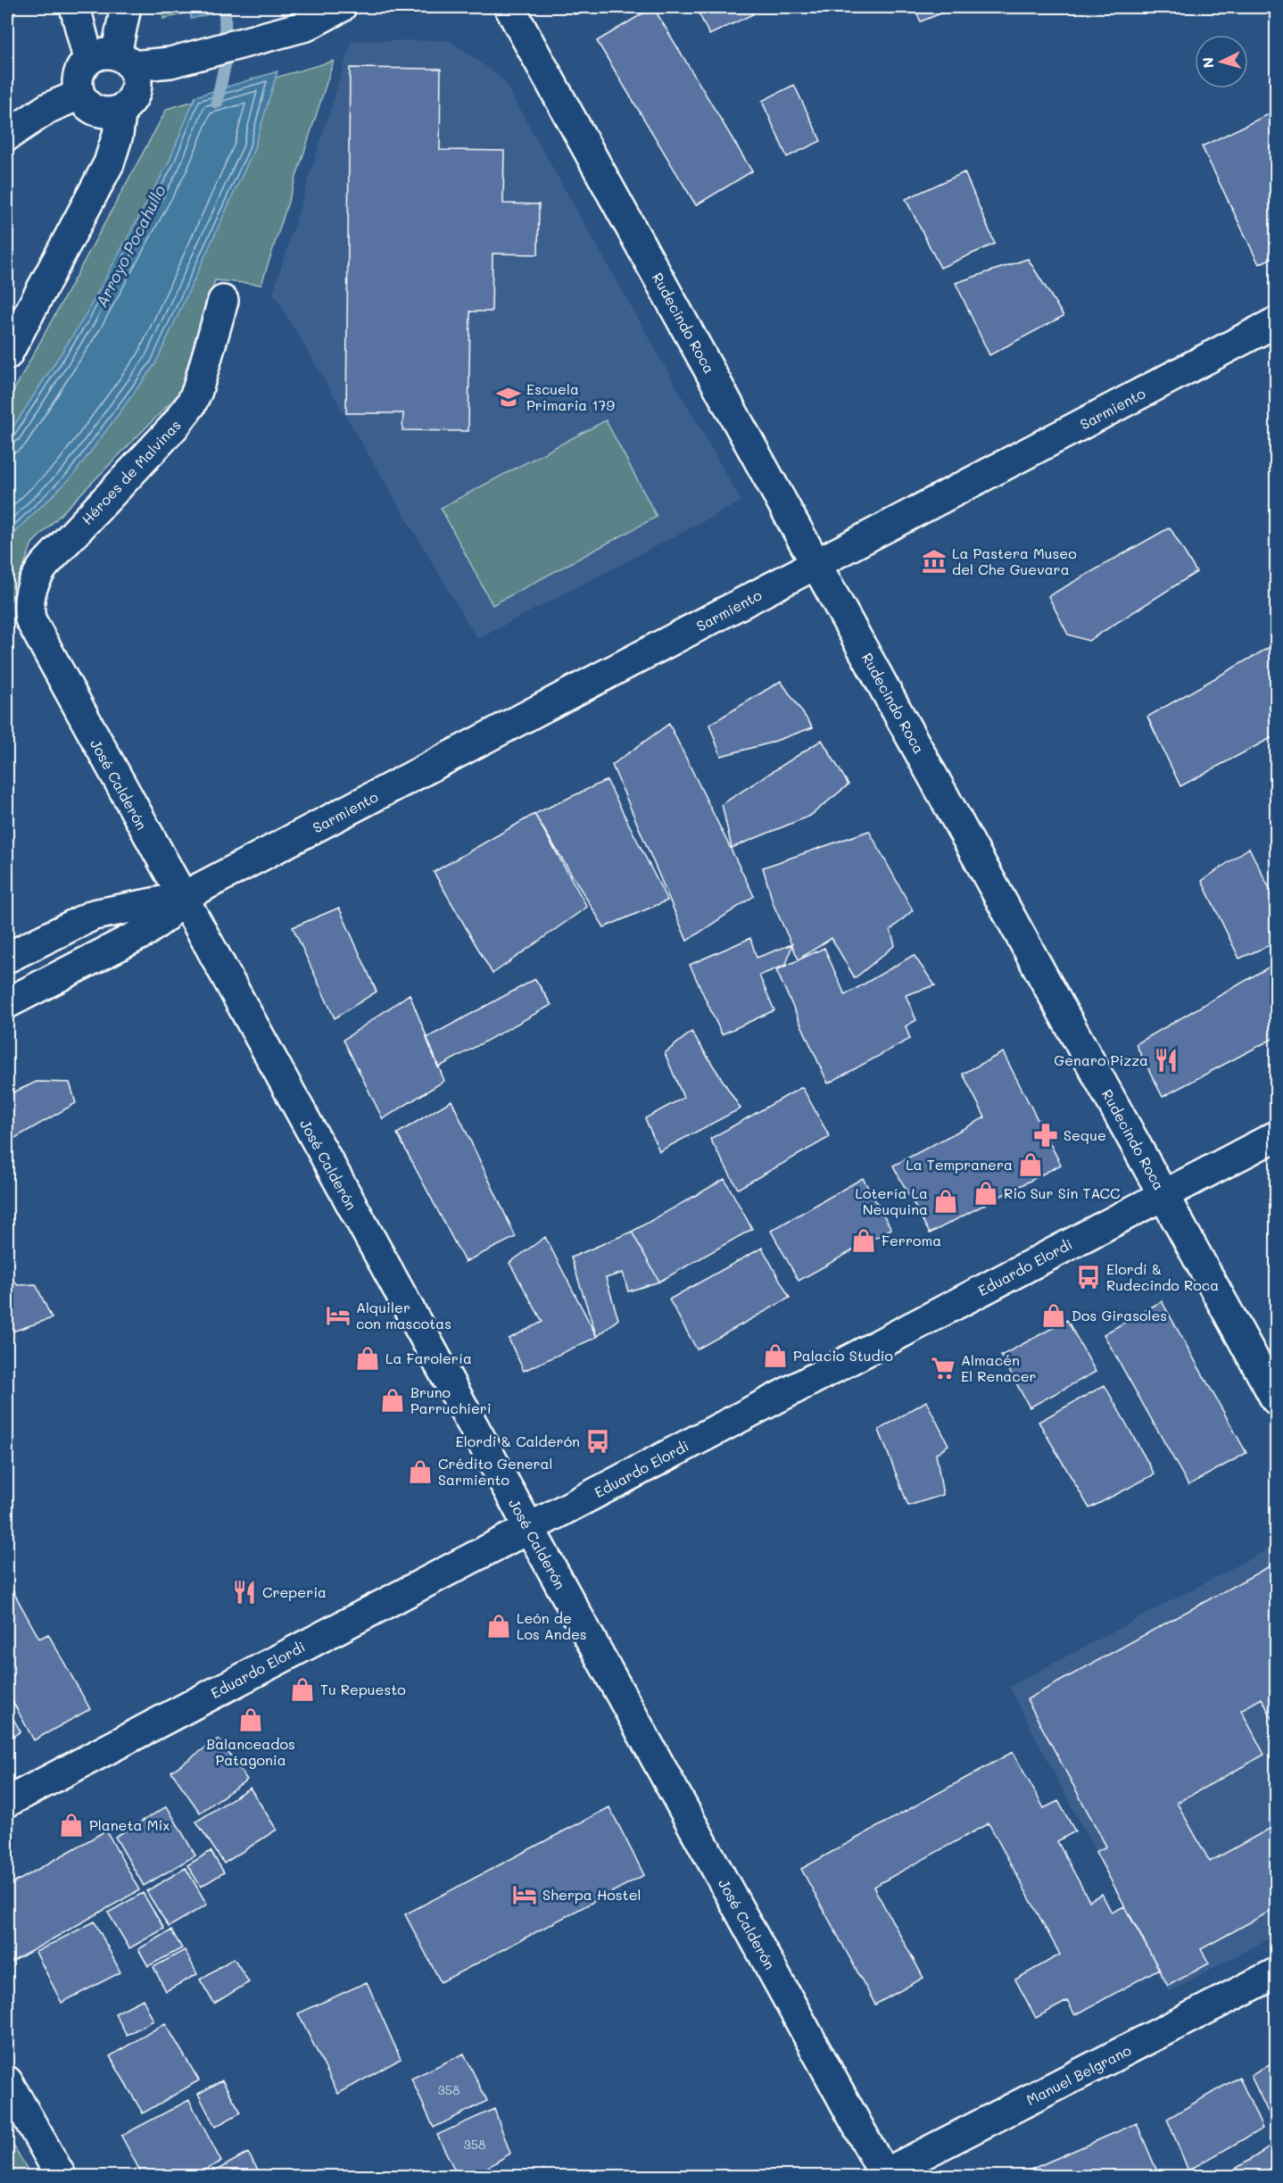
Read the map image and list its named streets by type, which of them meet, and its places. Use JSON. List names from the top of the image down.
{
  "streets": {
    "street": [
      "Rudecindo Roca",
      "Sarmiento",
      "Héroes de Malvinas",
      "José Calderón",
      "Eduardo Elordi",
      "Manuel Belgrano"
    ]
  },
  "crossings": [
    ["Rudecindo Roca", "Sarmiento"],
    ["Rudecindo Roca", "Eduardo Elordi"],
    ["Sarmiento", "José Calderón"],
    ["Héroes de Malvinas", "José Calderón"],
    ["José Calderón", "Eduardo Elordi"],
    ["José Calderón", "Manuel Belgrano"]
  ],
  "water": ["Arroyo Pocahullo"],
  "places": {
    "school or university": ["Escuela Primaria 179"],
    "museum": ["La Pastera Museo del Che Guevara"],
    "restaurant": ["Genaro Pizza", "Creperia"],
    "pharmacy": ["Seque"],
    "shop": [
      "La Tempranera",
      "Rio Sur Sin TACC",
      "Lotería La Neuquina",
      "Ferroma",
      "Dos Girasoles",
      "Palacio Studio",
      "La Farolería",
      "Bruno Parruchieri",
      "Crédito General Sarmiento",
      "León de Los Andes",
      "Tu Repuesto",
      "Balanceados Patagonia",
      "Planeta Mix"
    ],
    "bus stop": ["Elordi & Rudecindo Roca", "Elordi & Calderón"],
    "hotel": ["Alquiler con mascotas", "Sherpa Hostel"],
    "supermarket": ["Almacén El Renacer"]
  },
  "house_numbers": ["358", "358"],
  "north": "left"
}
